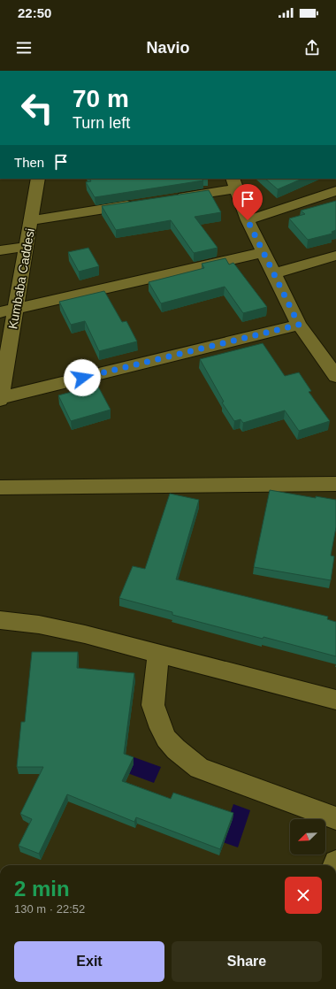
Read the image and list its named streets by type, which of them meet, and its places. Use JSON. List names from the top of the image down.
{
  "streets": {
    "street": ["Kumbaba Caddesi"]
  },
  "north": "bottom left",
  "page": {
    "status": "22:50",
    "header": "Navio",
    "turn": ["70 m", "Turn left"],
    "then": "Then",
    "heading": ["2 min", "130 m · 22:52"],
    "buttons": ["Exit", "Share"]
  }
}
